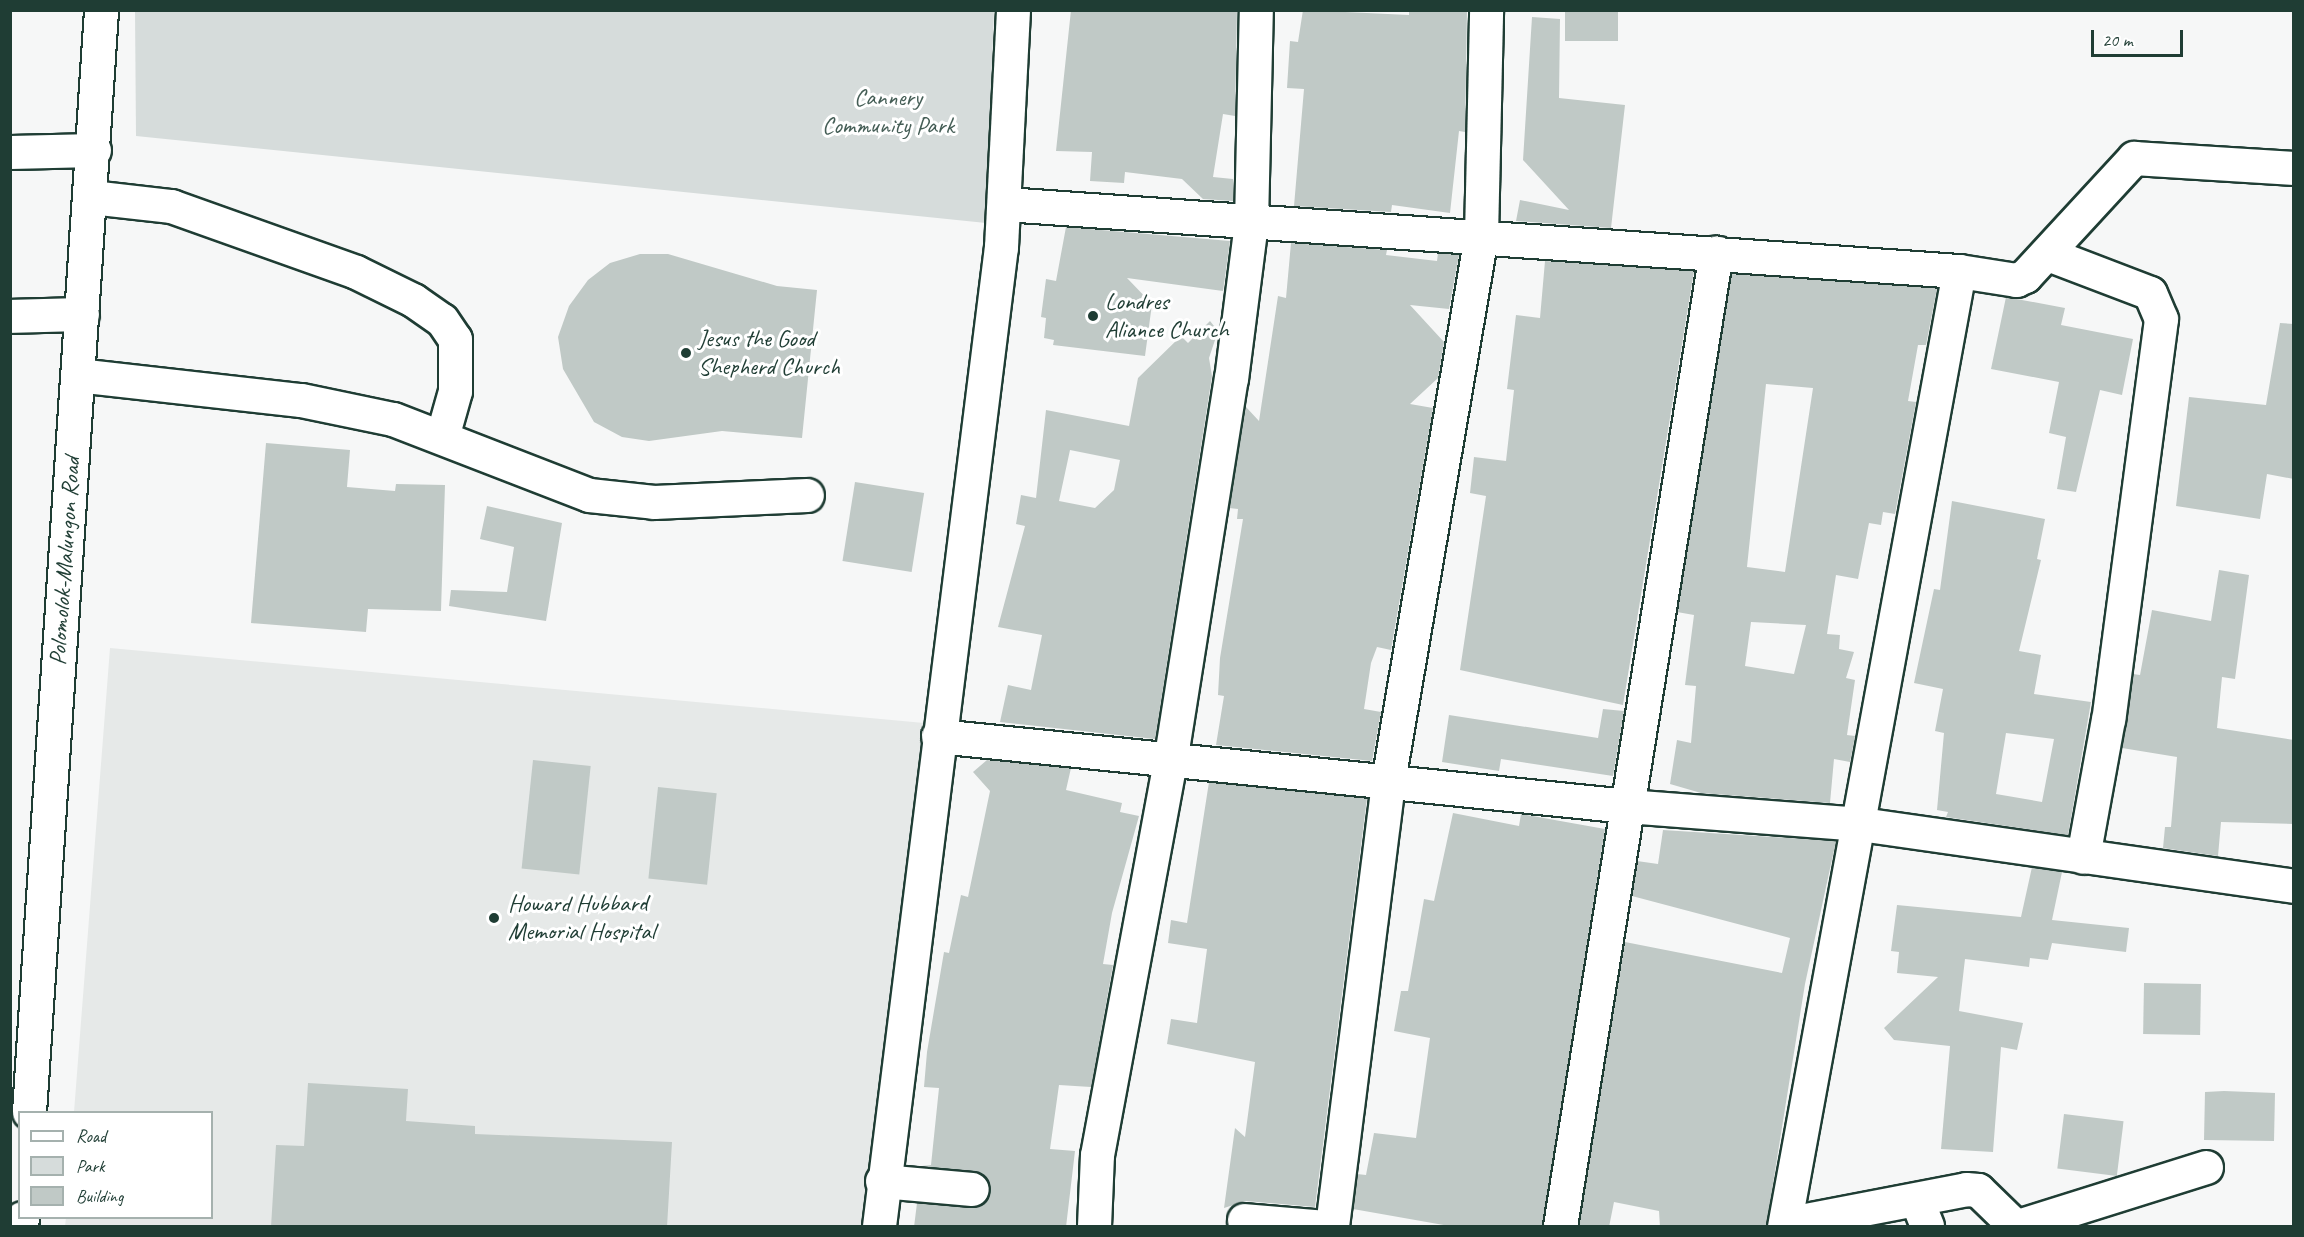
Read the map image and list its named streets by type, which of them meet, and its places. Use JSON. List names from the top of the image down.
{
  "streets": {
    "street": ["Polomolok-Malungon Road"]
  },
  "parks": ["Cannery Community Park"],
  "places": ["Londres Aliance Church", "Jesus the Good Shepherd Church", "Howard Hubbard Memorial Hospital"],
  "legend": ["Road", "Park", "Building"],
  "scale_bar": "20 m"
}
